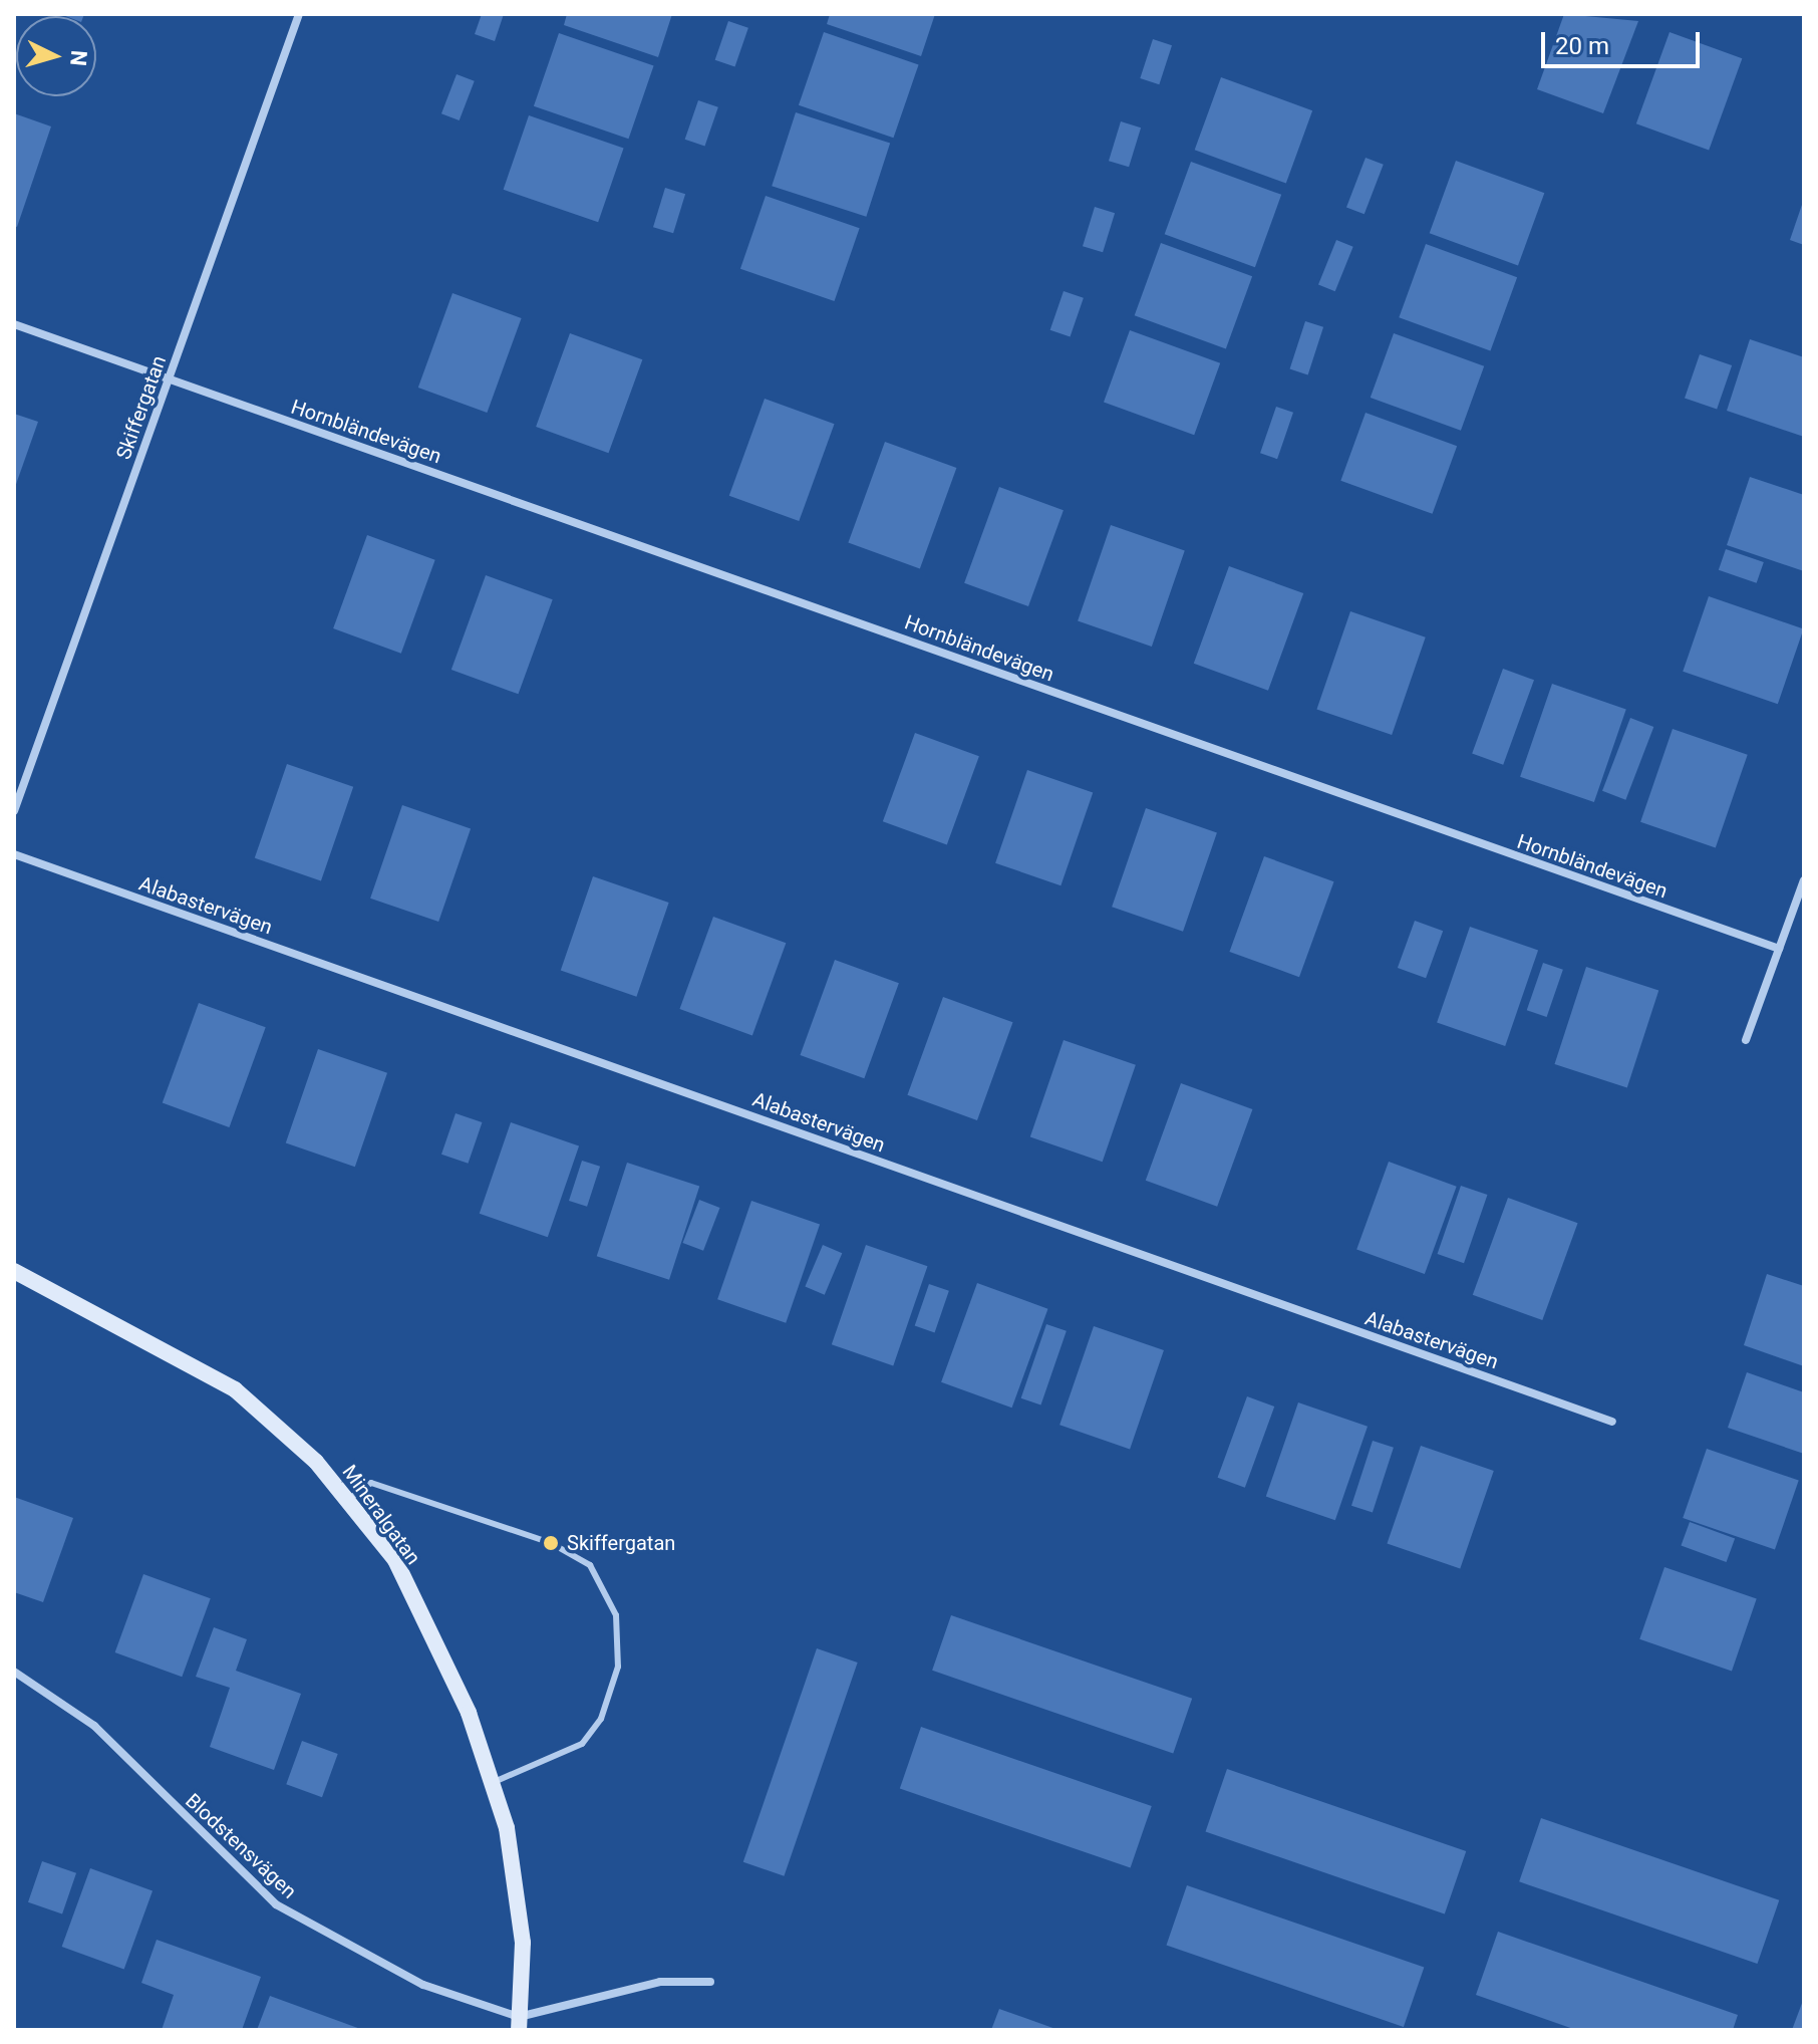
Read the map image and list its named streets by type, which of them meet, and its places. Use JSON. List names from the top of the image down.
{
  "streets": {
    "street": [
      "Skiffergatan",
      "Hornbländevägen",
      "Alabastervägen",
      "Mineralgatan",
      "Blodstensvägen"
    ]
  },
  "crossings": [
    ["Skiffergatan", "Hornbländevägen"],
    ["Mineralgatan", "Blodstensvägen"]
  ],
  "places": ["Skiffergatan"],
  "scale_bar": "20 m",
  "north": "right"
}
